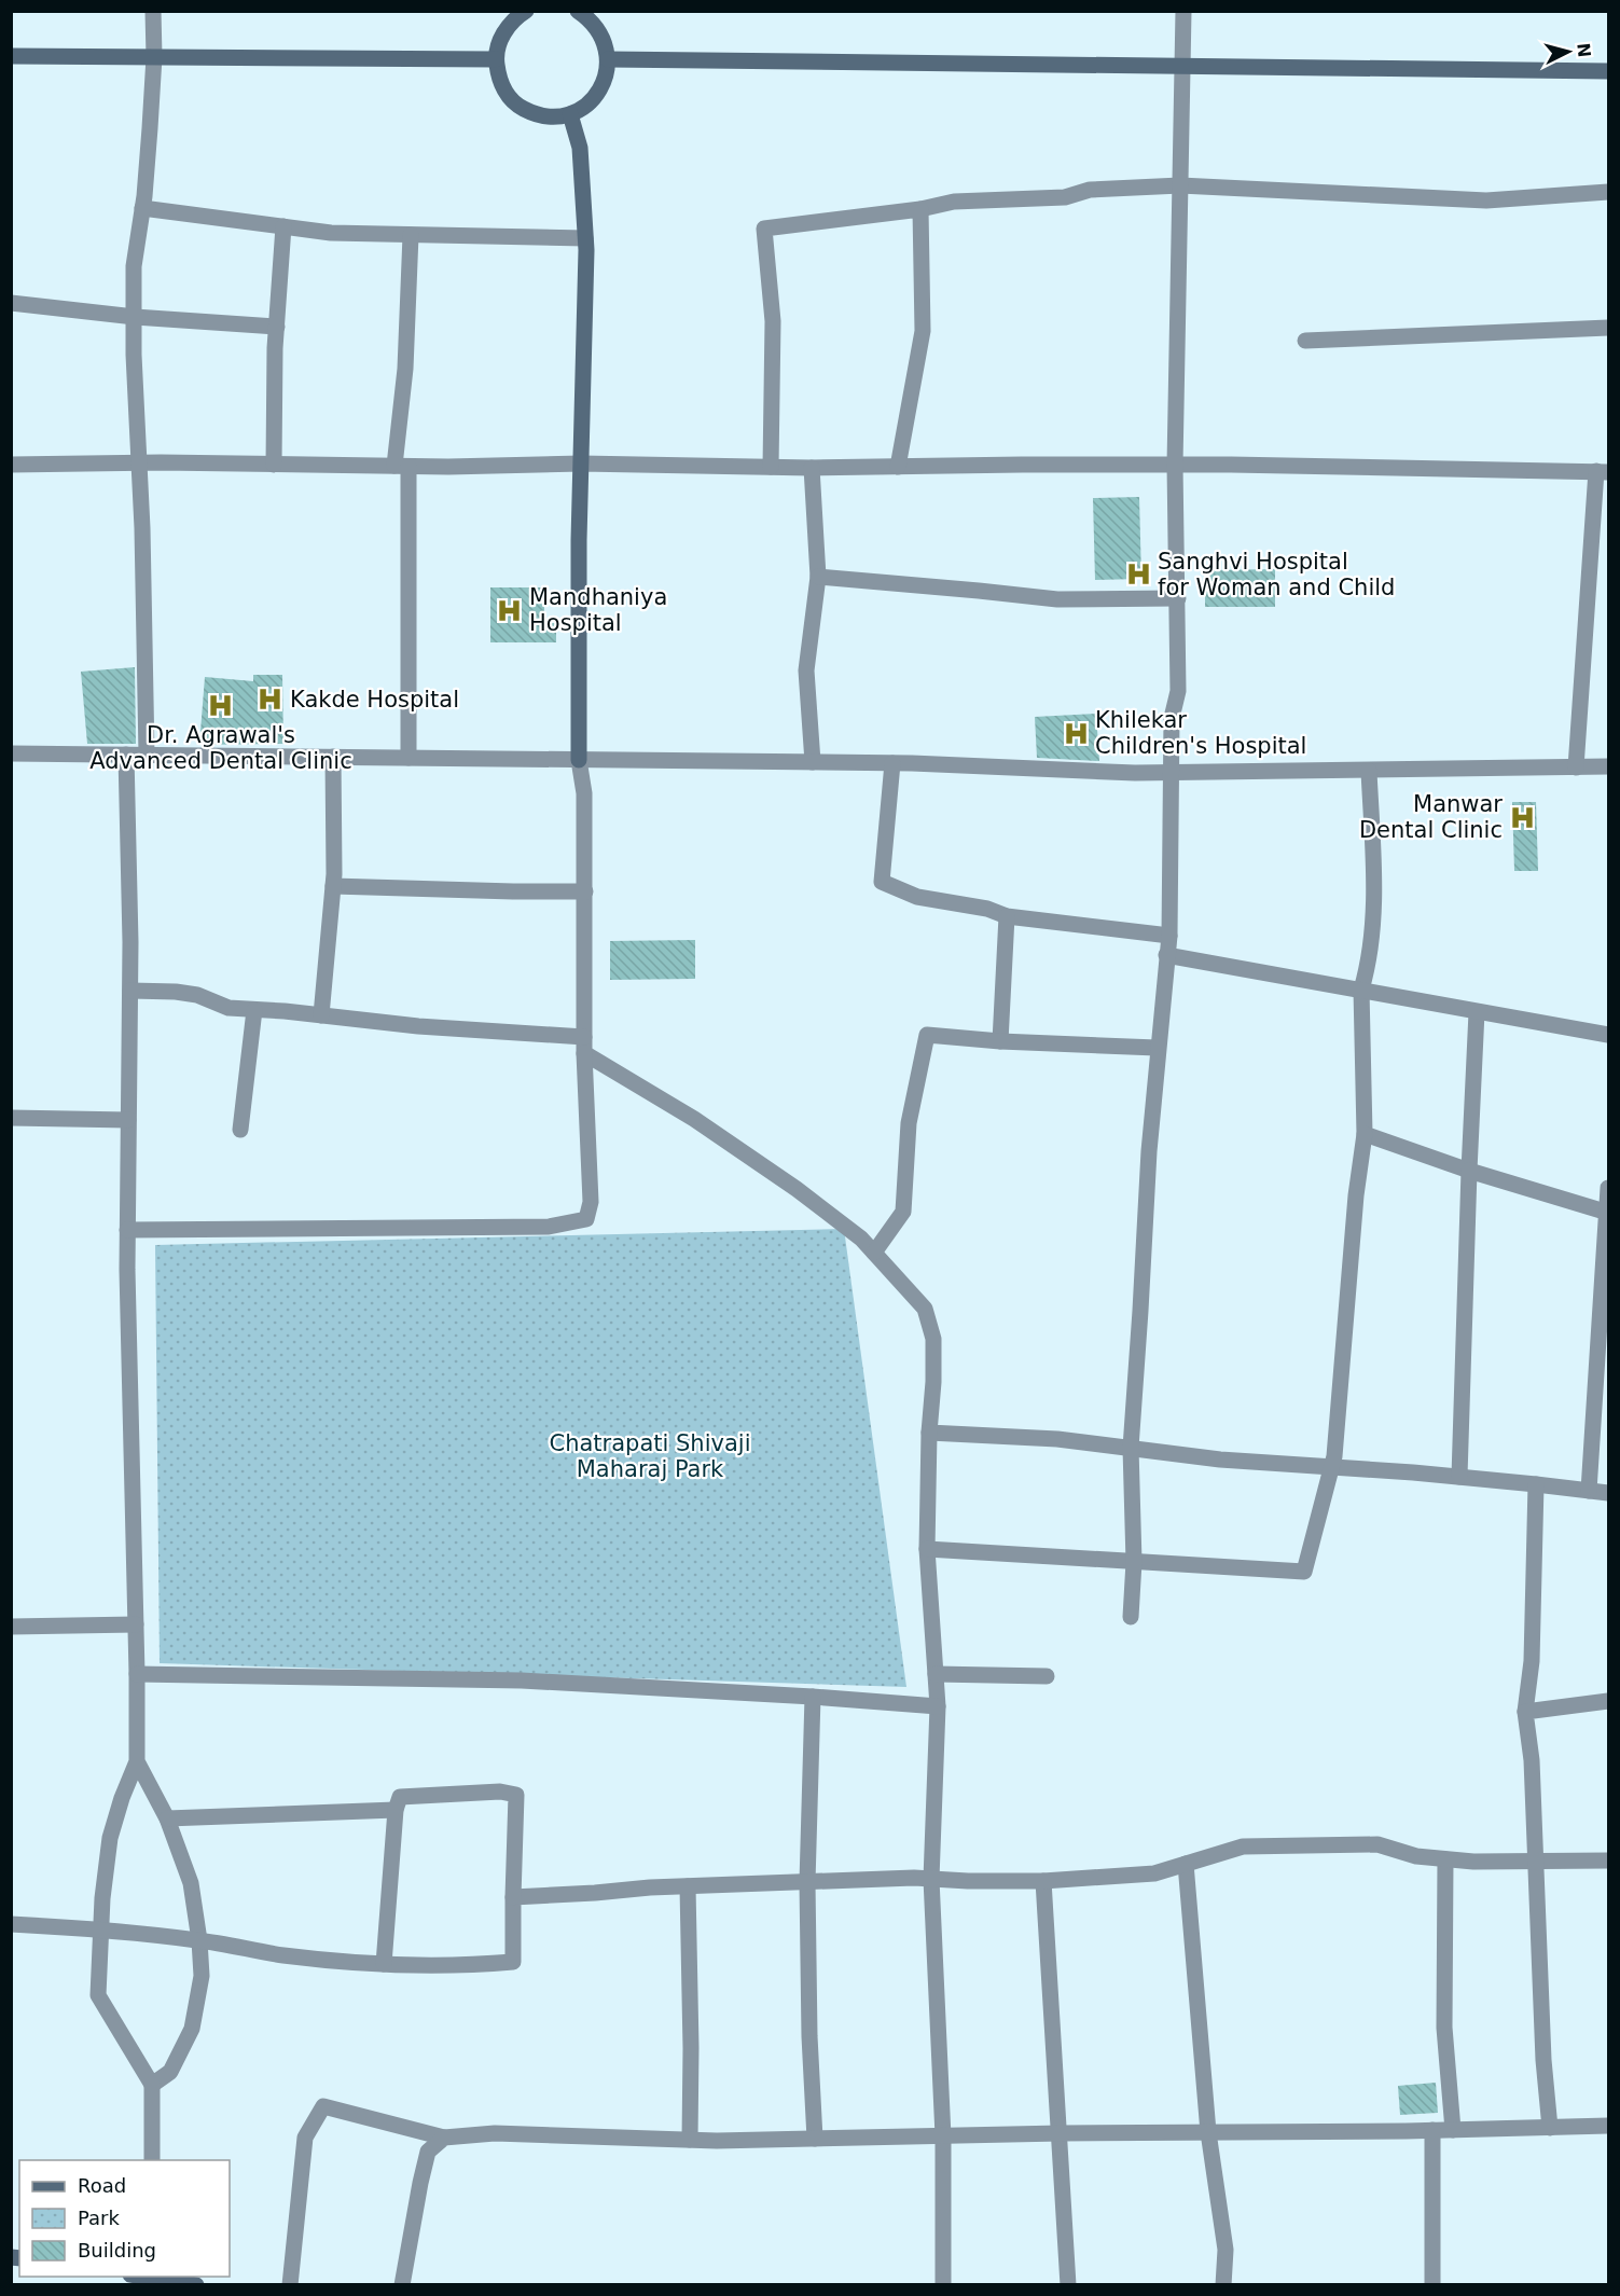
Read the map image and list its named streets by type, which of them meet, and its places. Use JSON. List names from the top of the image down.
{
  "parks": ["Chatrapati Shivaji Maharaj Park"],
  "places": {
    "hospital": [
      "Sanghvi Hospital for Woman and Child",
      "Mandhaniya Hospital",
      "Kakde Hospital",
      "Dr. Agrawal's Advanced Dental Clinic",
      "Khilekar Children's Hospital",
      "Manwar Dental Clinic"
    ]
  },
  "legend": ["Road", "Park", "Building"],
  "north": "right"
}
